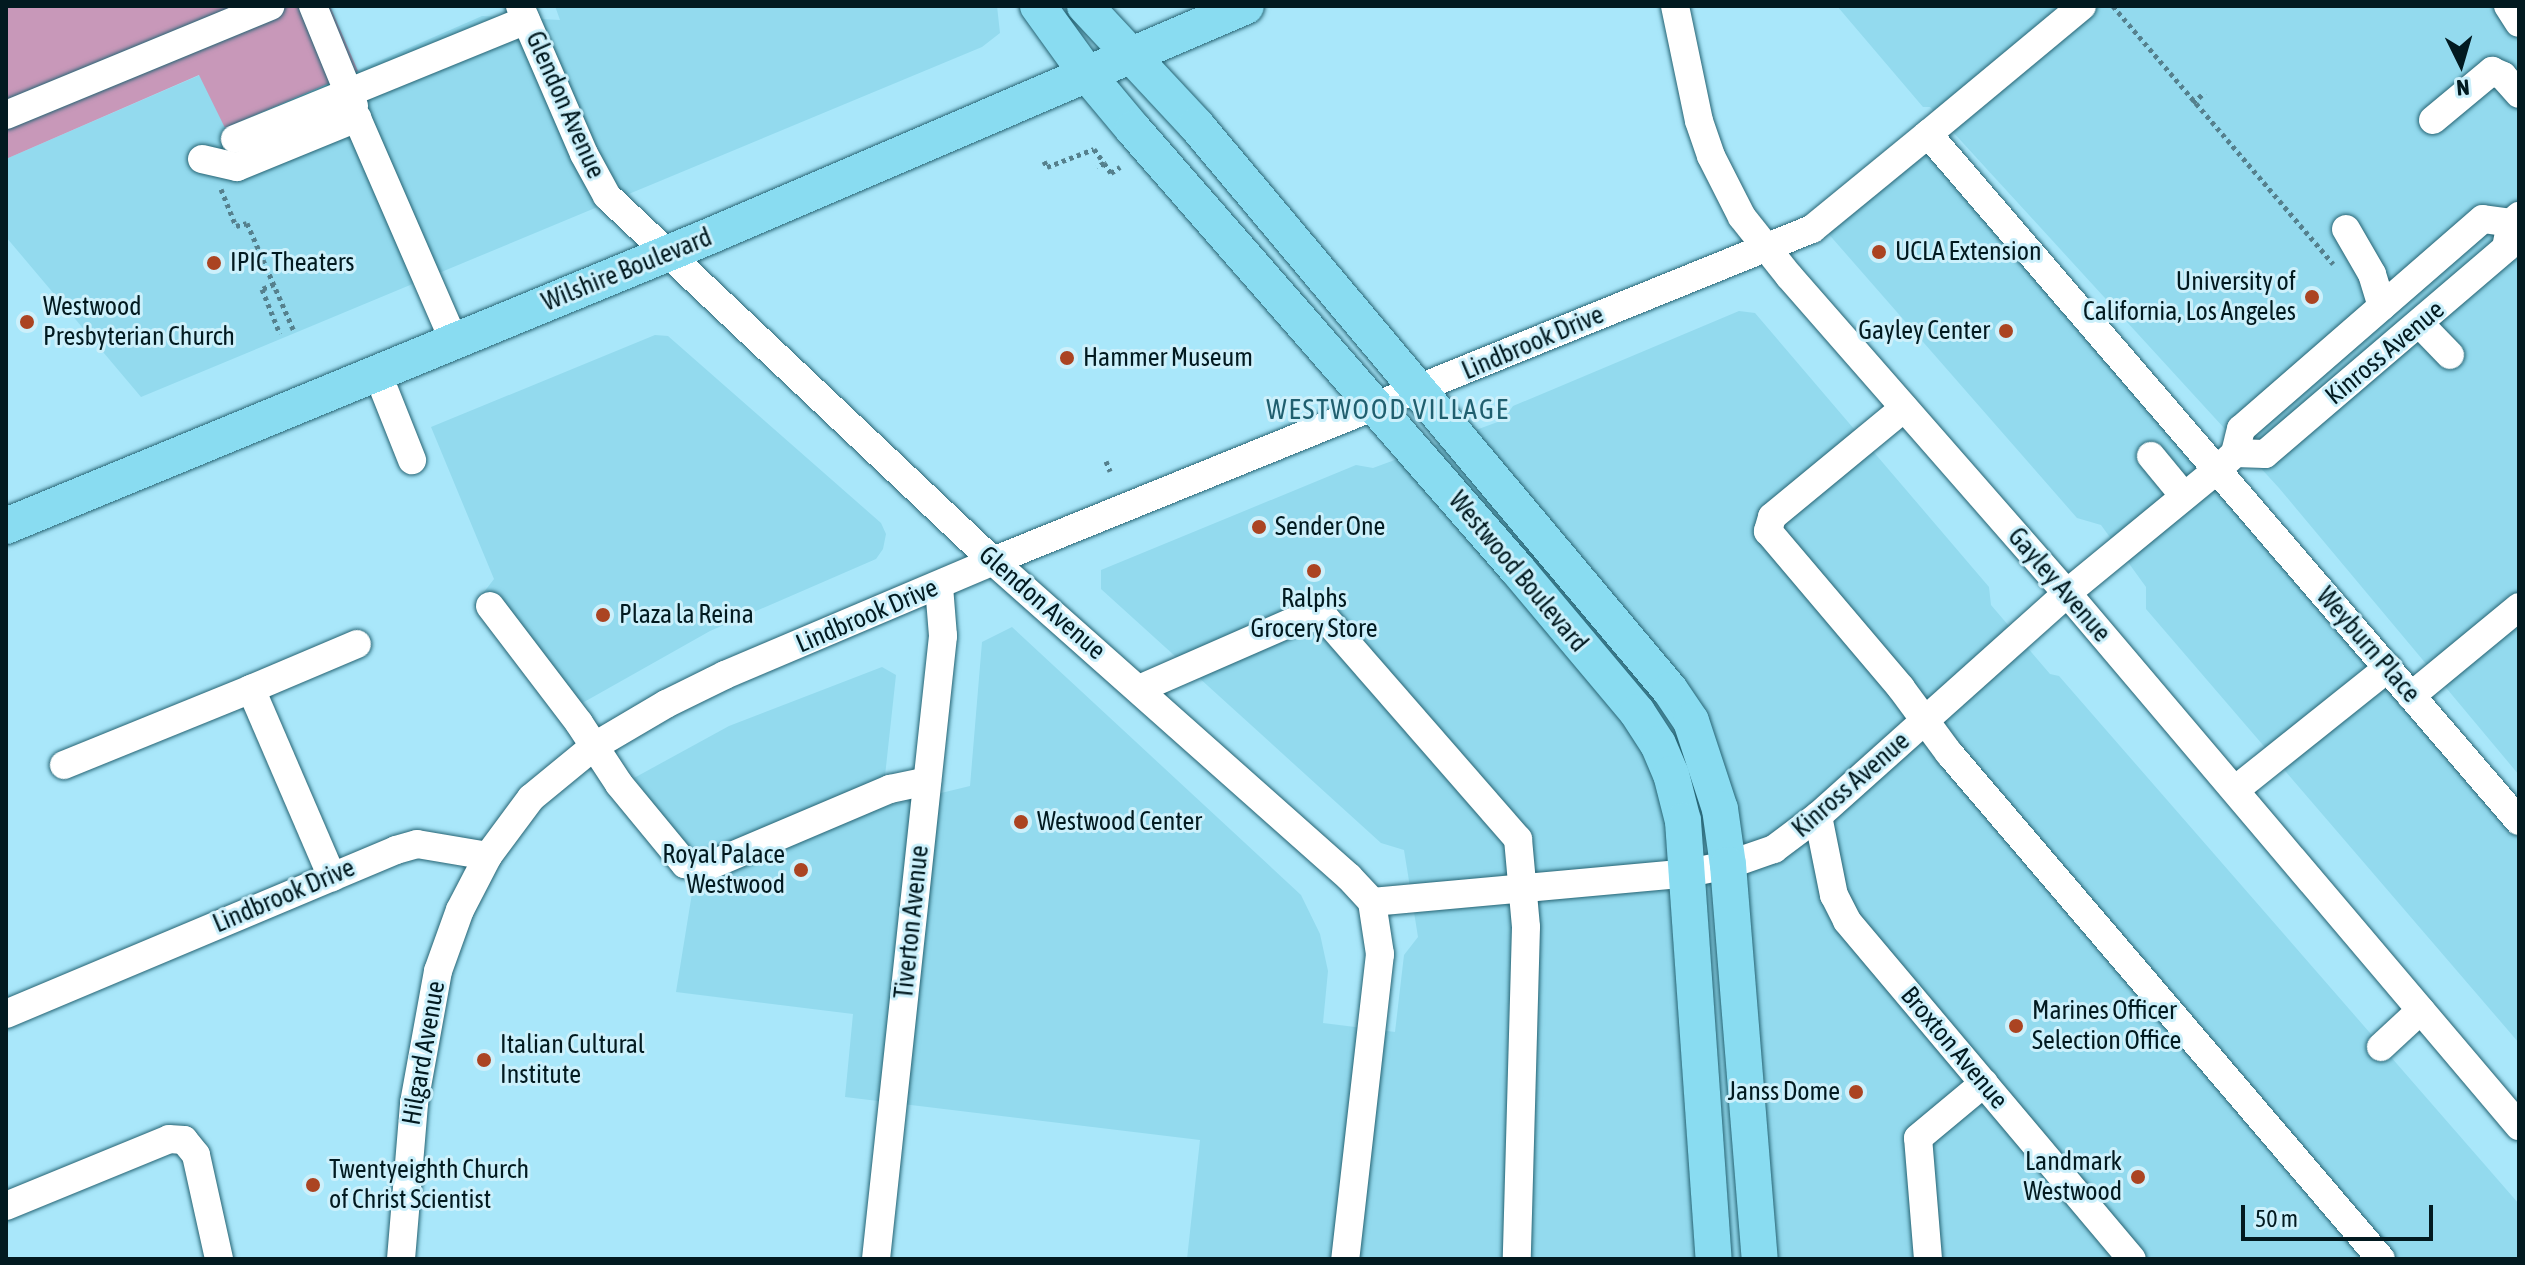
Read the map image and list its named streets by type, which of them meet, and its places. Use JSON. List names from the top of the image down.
{
  "streets": {
    "main road": ["Wilshire Boulevard", "Westwood Boulevard"],
    "street": [
      "Glendon Avenue",
      "Lindbrook Drive",
      "Kinross Avenue",
      "Gayley Avenue",
      "Weyburn Place",
      "Tiverton Avenue",
      "Broxton Avenue",
      "Hilgard Avenue"
    ]
  },
  "crossings": [
    ["Glendon Avenue", "Wilshire Boulevard"],
    ["Glendon Avenue", "Lindbrook Drive"],
    ["Glendon Avenue", "Kinross Avenue"],
    ["Wilshire Boulevard", "Westwood Boulevard"],
    ["Lindbrook Drive", "Westwood Boulevard"],
    ["Lindbrook Drive", "Gayley Avenue"],
    ["Lindbrook Drive", "Weyburn Place"],
    ["Lindbrook Drive", "Tiverton Avenue"],
    ["Lindbrook Drive", "Hilgard Avenue"],
    ["Kinross Avenue", "Westwood Boulevard"],
    ["Kinross Avenue", "Gayley Avenue"],
    ["Kinross Avenue", "Weyburn Place"],
    ["Kinross Avenue", "Broxton Avenue"]
  ],
  "districts": ["WESTWOOD VILLAGE"],
  "places": [
    "UCLA Extension",
    "IPIC Theaters",
    "University of California, Los Angeles",
    "Westwood Presbyterian Church",
    "Gayley Center",
    "Hammer Museum",
    "Sender One",
    "Ralphs Grocery Store",
    "Plaza la Reina",
    "Westwood Center",
    "Royal Palace Westwood",
    "Marines Officer Selection Office",
    "Italian Cultural Institute",
    "Janss Dome",
    "Landmark Westwood",
    "Twentyeighth Church of Christ Scientist"
  ],
  "scale_bar": "50 m",
  "north": "bottom"
}
